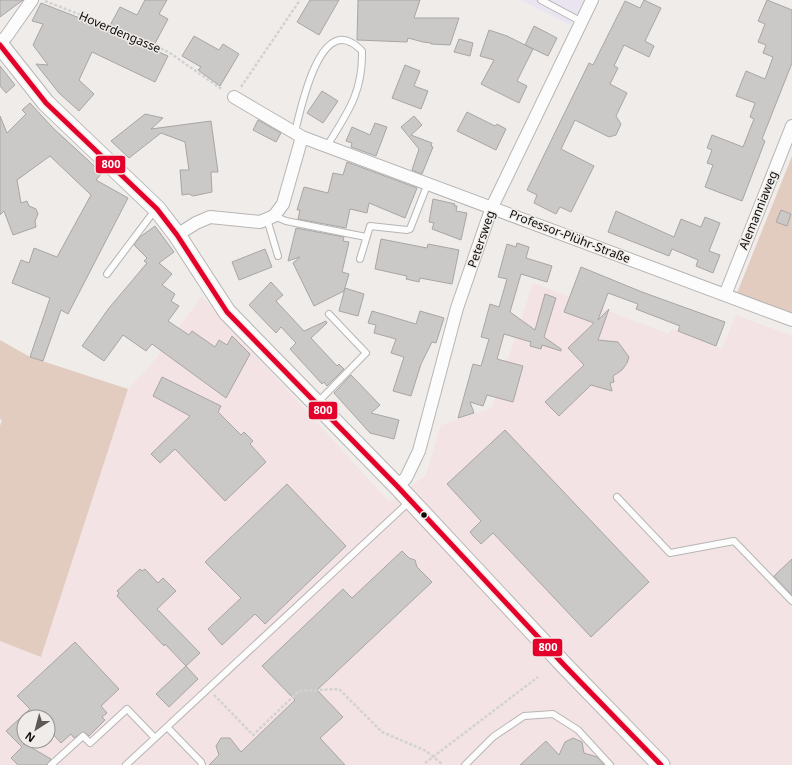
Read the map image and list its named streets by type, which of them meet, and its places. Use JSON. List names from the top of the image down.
{
  "streets": {
    "street": ["Alemanniaweg", "Professor-Plühr-Straße", "Petersweg"],
    "path": ["Hoverdengasse"]
  },
  "crossings": [
    ["Hoverdengasse", "Professor-Plühr-Straße"],
    ["Alemanniaweg", "Professor-Plühr-Straße"],
    ["Professor-Plühr-Straße", "Petersweg"]
  ],
  "lines": ["transit line 800"],
  "north": "bottom left"
}
